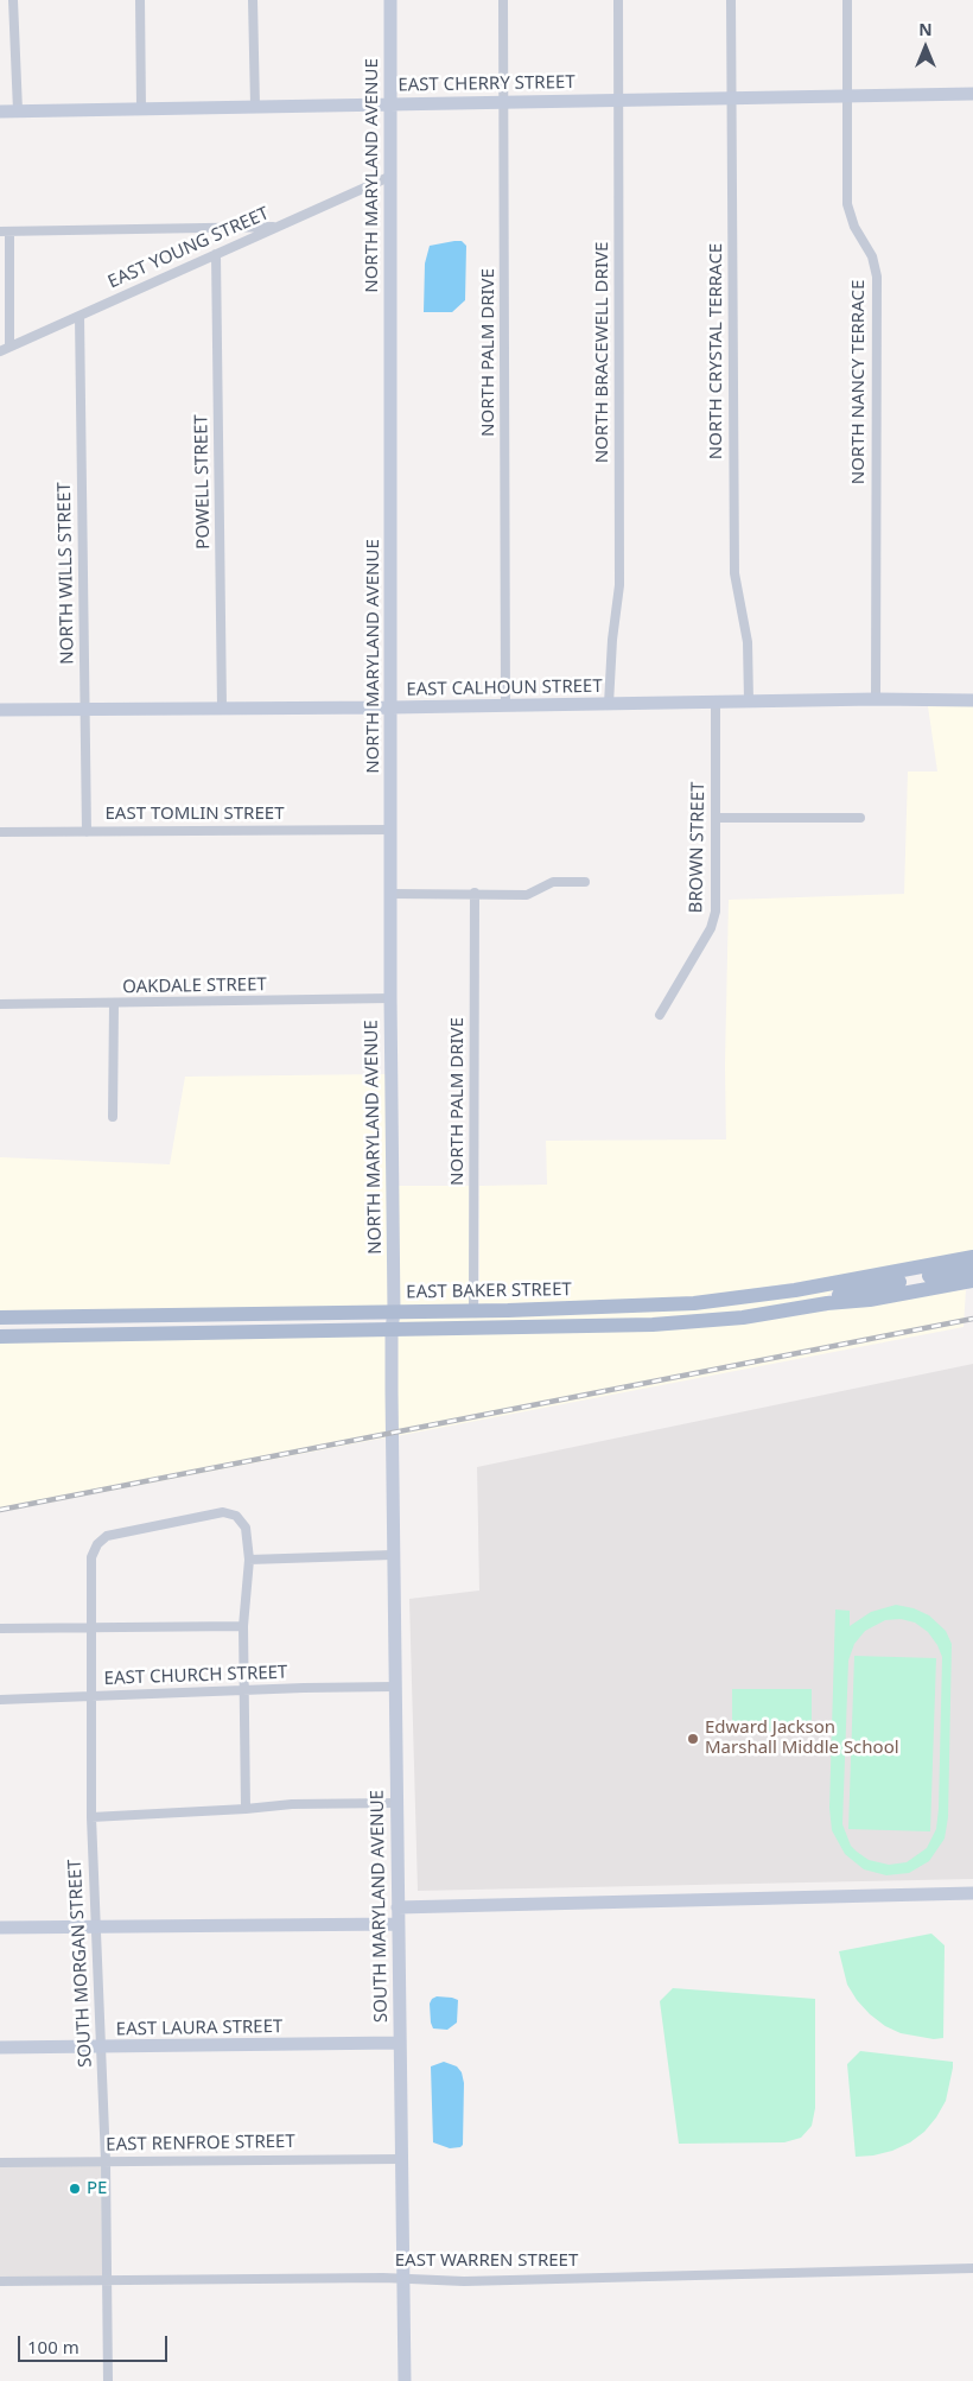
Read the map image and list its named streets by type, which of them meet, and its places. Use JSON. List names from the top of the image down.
{
  "streets": {
    "main road": ["EAST BAKER STREET"],
    "street": [
      "EAST CHERRY STREET",
      "NORTH MARYLAND AVENUE",
      "EAST YOUNG STREET",
      "NORTH CRYSTAL TERRACE",
      "NORTH PALM DRIVE",
      "NORTH BRACEWELL DRIVE",
      "NORTH NANCY TERRACE",
      "POWELL STREET",
      "NORTH WILLS STREET",
      "EAST CALHOUN STREET",
      "EAST TOMLIN STREET",
      "BROWN STREET",
      "OAKDALE STREET",
      "EAST CHURCH STREET",
      "SOUTH MARYLAND AVENUE",
      "SOUTH MORGAN STREET",
      "EAST LAURA STREET",
      "EAST RENFROE STREET",
      "EAST WARREN STREET"
    ]
  },
  "crossings": [
    ["EAST CHERRY STREET", "NORTH MARYLAND AVENUE"],
    ["EAST CHERRY STREET", "NORTH CRYSTAL TERRACE"],
    ["EAST CHERRY STREET", "NORTH PALM DRIVE"],
    ["EAST CHERRY STREET", "NORTH BRACEWELL DRIVE"],
    ["EAST CHERRY STREET", "NORTH NANCY TERRACE"],
    ["NORTH MARYLAND AVENUE", "EAST YOUNG STREET"],
    ["NORTH MARYLAND AVENUE", "EAST CALHOUN STREET"],
    ["NORTH MARYLAND AVENUE", "EAST TOMLIN STREET"],
    ["NORTH MARYLAND AVENUE", "OAKDALE STREET"],
    ["NORTH MARYLAND AVENUE", "EAST BAKER STREET"],
    ["NORTH MARYLAND AVENUE", "SOUTH MARYLAND AVENUE"],
    ["EAST YOUNG STREET", "POWELL STREET"],
    ["EAST YOUNG STREET", "NORTH WILLS STREET"],
    ["NORTH CRYSTAL TERRACE", "EAST CALHOUN STREET"],
    ["NORTH PALM DRIVE", "EAST CALHOUN STREET"],
    ["NORTH PALM DRIVE", "EAST BAKER STREET"],
    ["NORTH BRACEWELL DRIVE", "EAST CALHOUN STREET"],
    ["NORTH NANCY TERRACE", "EAST CALHOUN STREET"],
    ["POWELL STREET", "EAST CALHOUN STREET"],
    ["NORTH WILLS STREET", "EAST CALHOUN STREET"],
    ["NORTH WILLS STREET", "EAST TOMLIN STREET"],
    ["EAST CALHOUN STREET", "BROWN STREET"],
    ["EAST BAKER STREET", "SOUTH MARYLAND AVENUE"],
    ["EAST CHURCH STREET", "SOUTH MARYLAND AVENUE"],
    ["EAST CHURCH STREET", "SOUTH MORGAN STREET"],
    ["SOUTH MARYLAND AVENUE", "EAST LAURA STREET"],
    ["SOUTH MARYLAND AVENUE", "EAST RENFROE STREET"],
    ["SOUTH MARYLAND AVENUE", "EAST WARREN STREET"],
    ["SOUTH MORGAN STREET", "EAST LAURA STREET"],
    ["SOUTH MORGAN STREET", "EAST RENFROE STREET"],
    ["SOUTH MORGAN STREET", "EAST WARREN STREET"]
  ],
  "places": ["Edward Jackson Marshall Middle School", "PE"],
  "scale_bar": "100 m",
  "north": "top"
}
